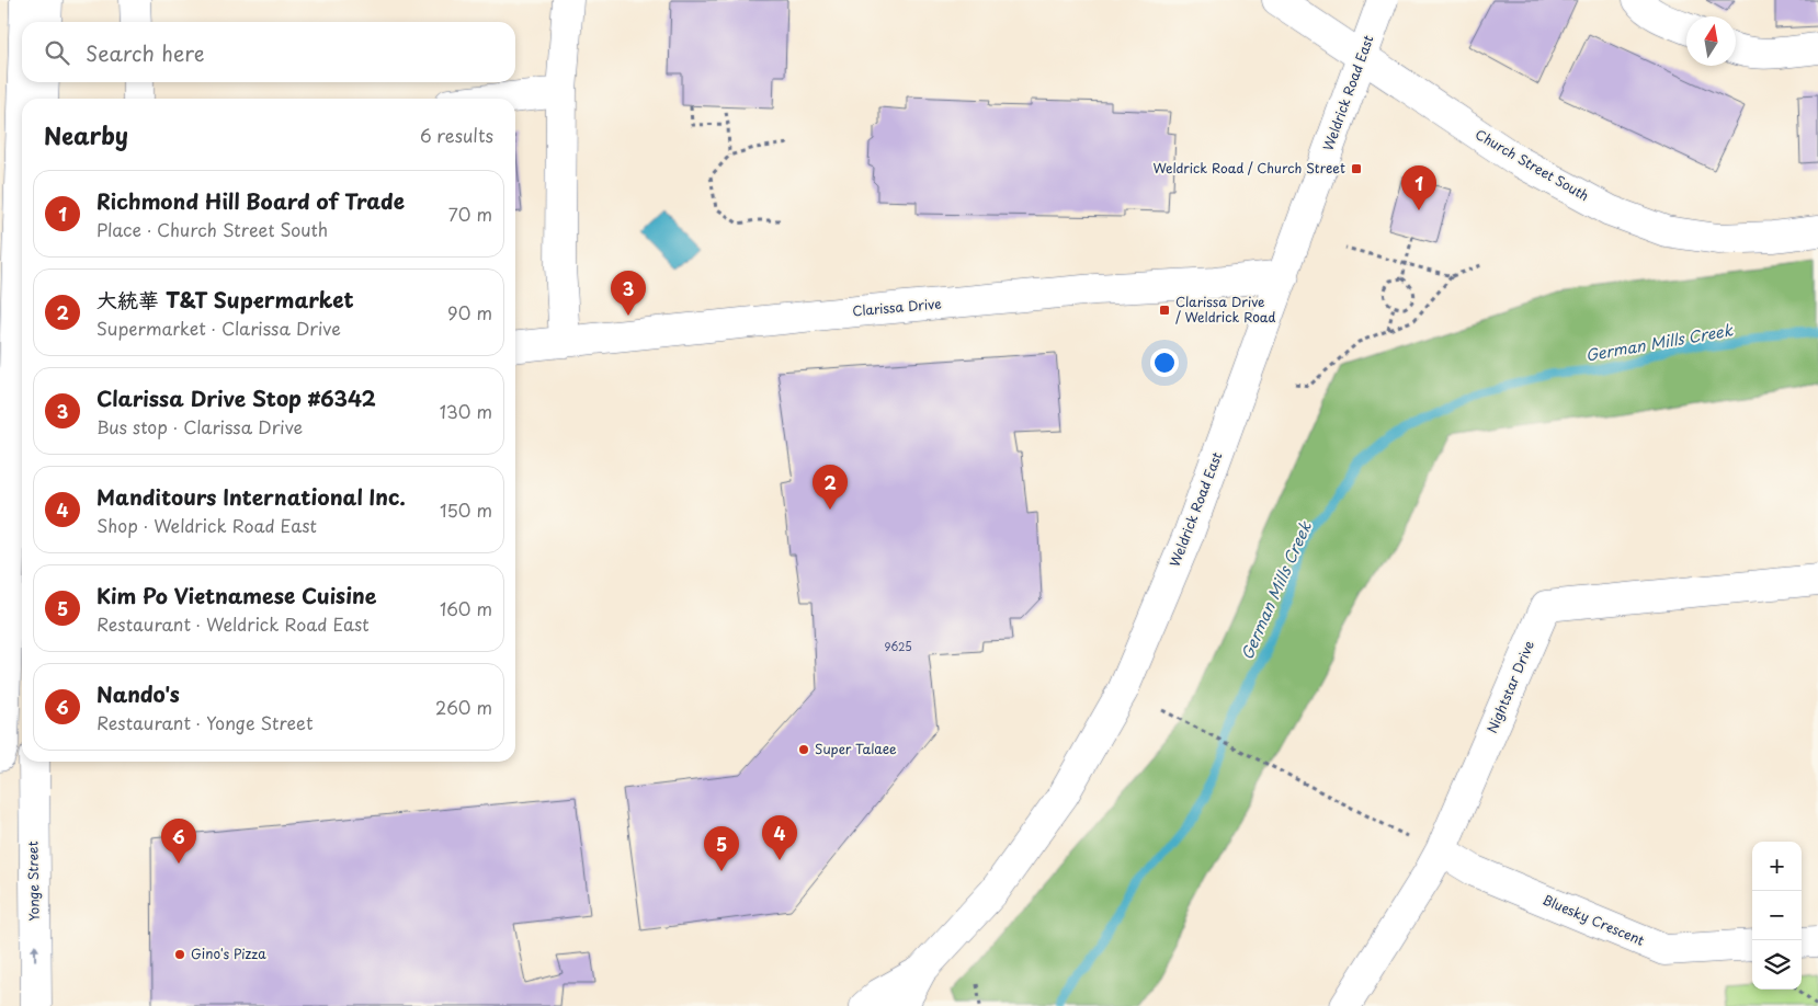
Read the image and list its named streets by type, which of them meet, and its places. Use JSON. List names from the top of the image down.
{
  "streets": {
    "street": [
      "Weldrick Road East",
      "Church Street South",
      "Clarissa Drive",
      "Nightstar Drive",
      "Yonge Street",
      "Bluesky Crescent"
    ]
  },
  "crossings": [
    ["Weldrick Road East", "Church Street South"],
    ["Weldrick Road East", "Clarissa Drive"],
    ["Nightstar Drive", "Bluesky Crescent"]
  ],
  "one_way": ["Yonge Street"],
  "water": ["German Mills Creek"],
  "places": {
    "transit": ["Weldrick Road / Church Street", "Clarissa Drive / Weldrick Road"],
    "other": ["Super Talaee", "Gino's Pizza"]
  },
  "house_numbers": ["9625"],
  "north": "top",
  "page": {
    "search": "Search here",
    "heading": ["Nearby", "6 results"],
    "pins": [
      "1",
      "3",
      "2",
      "4",
      "6",
      "5"
    ],
    "list": [
      {
        "mark": "1",
        "name": "Richmond Hill Board of Trade",
        "note": "Place · Church Street South",
        "value": "70 m"
      },
      {
        "mark": "2",
        "name": "大統華 T&T Supermarket",
        "note": "Supermarket · Clarissa Drive",
        "value": "90 m"
      },
      {
        "mark": "3",
        "name": "Clarissa Drive Stop #6342",
        "note": "Bus stop · Clarissa Drive",
        "value": "130 m"
      },
      {
        "mark": "4",
        "name": "Manditours International Inc.",
        "note": "Shop · Weldrick Road East",
        "value": "150 m"
      },
      {
        "mark": "5",
        "name": "Kim Po Vietnamese Cuisine",
        "note": "Restaurant · Weldrick Road East",
        "value": "160 m"
      },
      {
        "mark": "6",
        "name": "Nando's",
        "note": "Restaurant · Yonge Street",
        "value": "260 m"
      }
    ],
    "map_buttons": ["+", "−"]
  }
}
